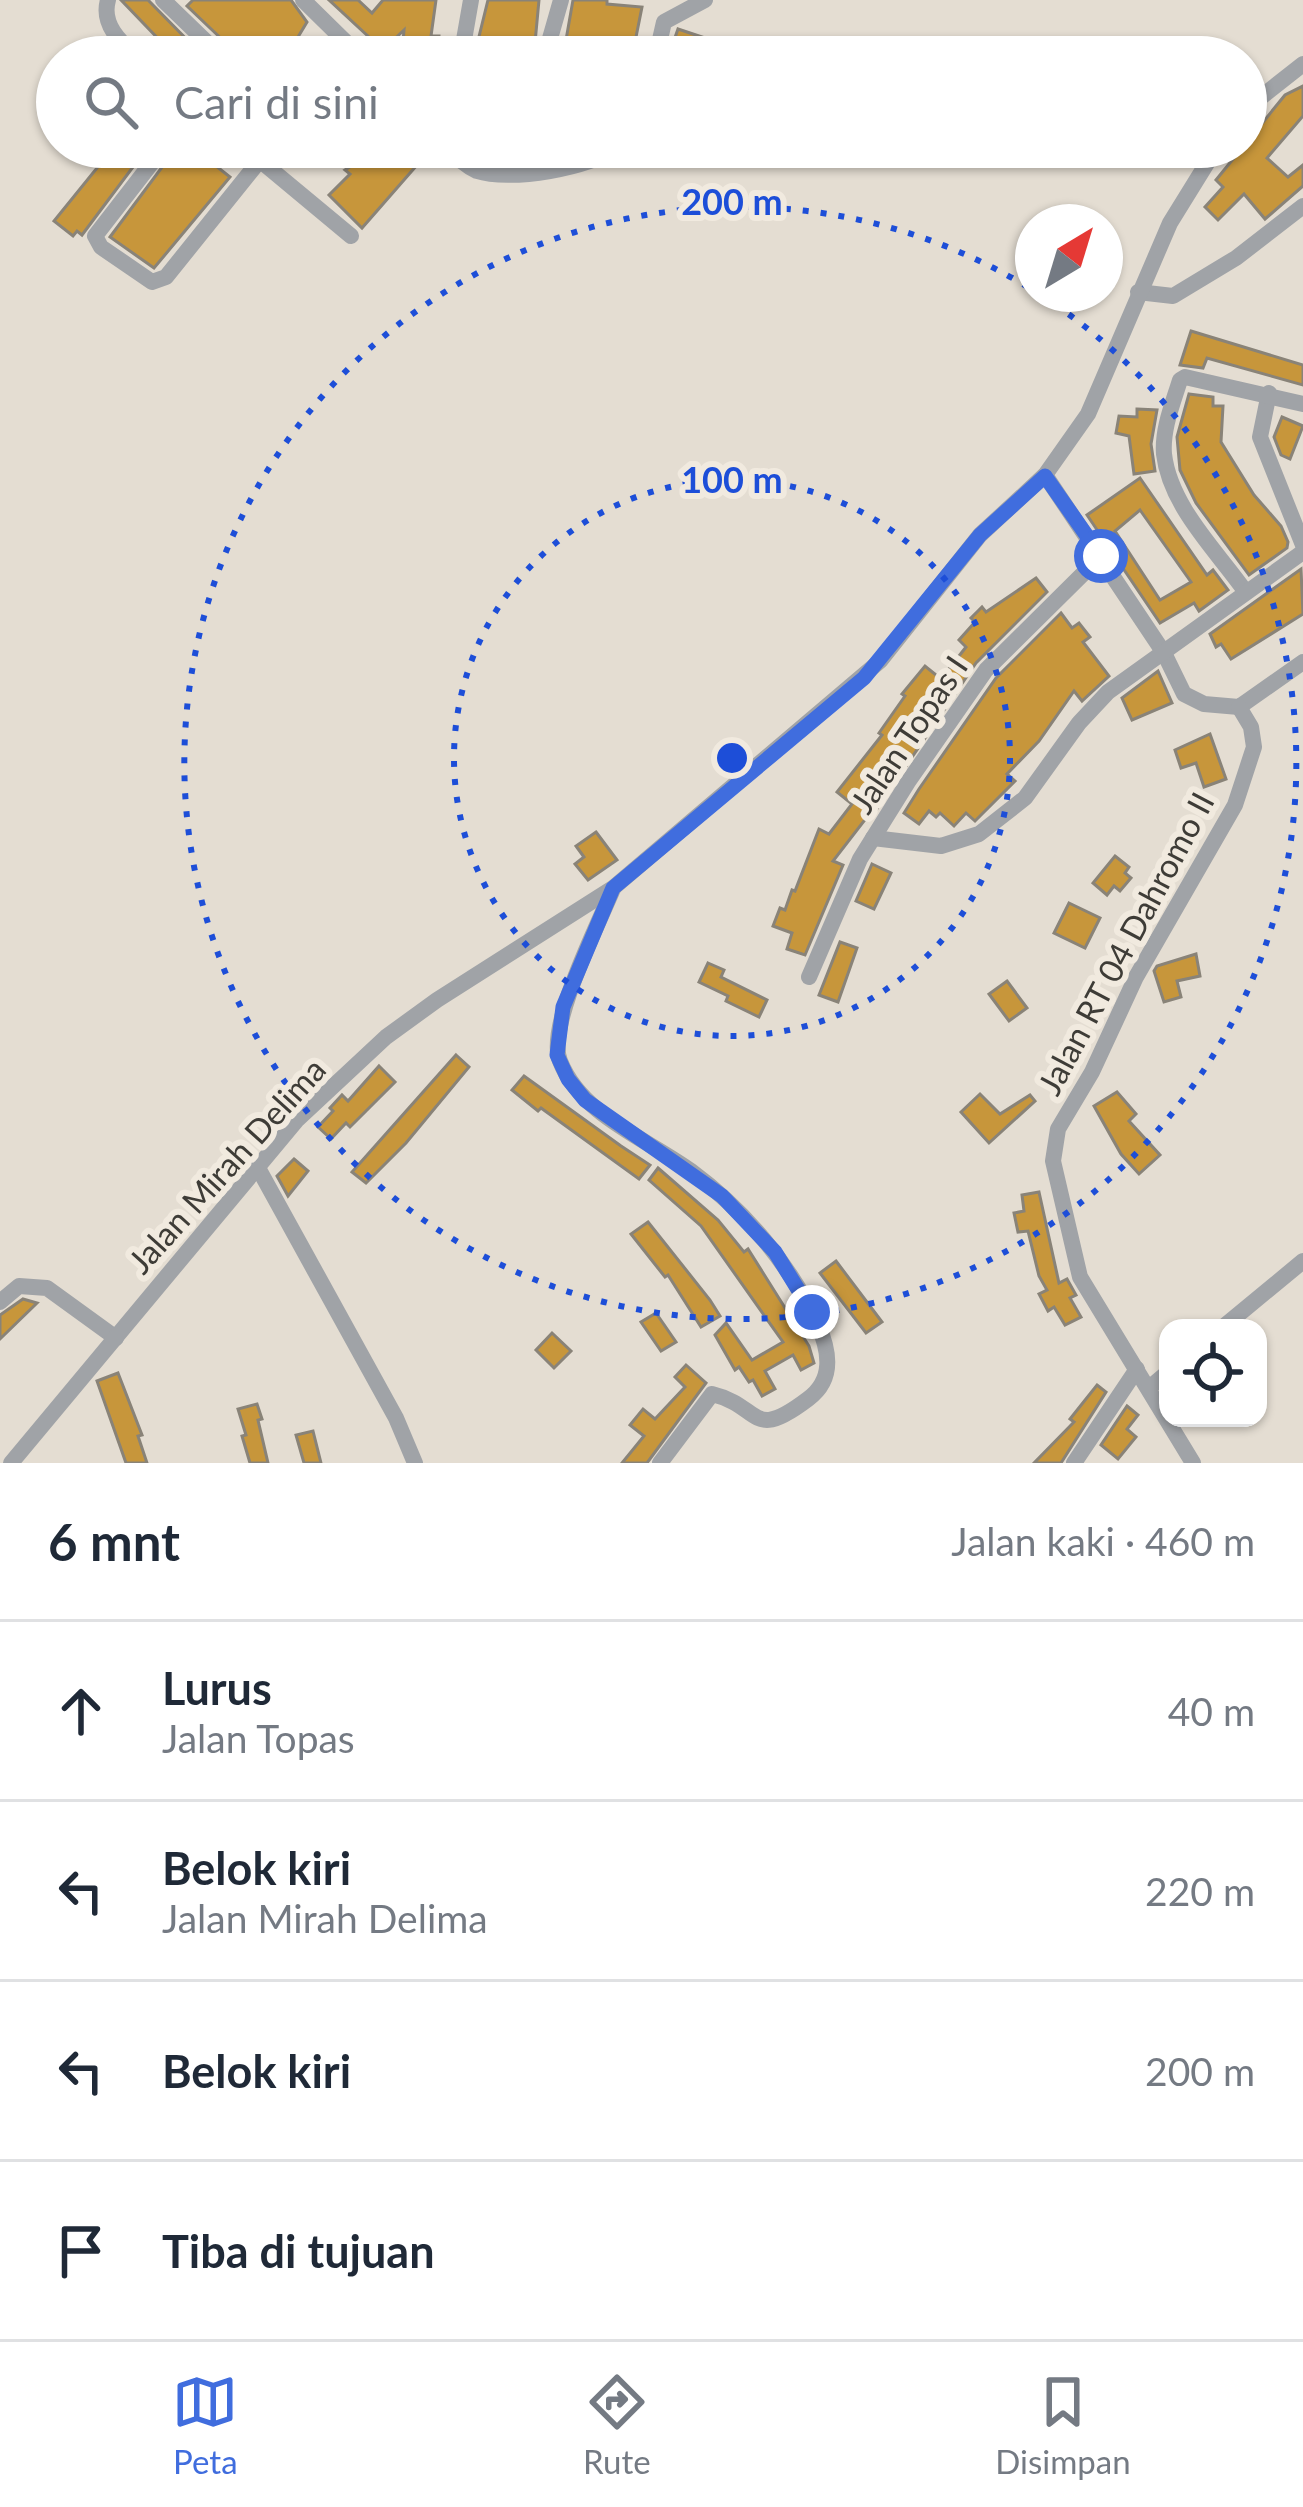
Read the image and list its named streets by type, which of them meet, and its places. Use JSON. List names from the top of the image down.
{
  "streets": {
    "street": ["Jalan Topas I", "Jalan RT 04 Dahromo II", "Jalan Mirah Delima"]
  },
  "north": "top right",
  "page": {
    "search": "Cari di sini",
    "heading": ["6 mnt", "Jalan kaki · 460 m"],
    "list": [
      ["Lurus", "Jalan Topas", "40 m"],
      ["Belok kiri", "Jalan Mirah Delima", "220 m"],
      ["Belok kiri", "200 m"],
      "Tiba di tujuan"
    ],
    "nav": ["Peta", "Rute", "Disimpan"]
  },
  "rings": ["200 m", "100 m"]
}
